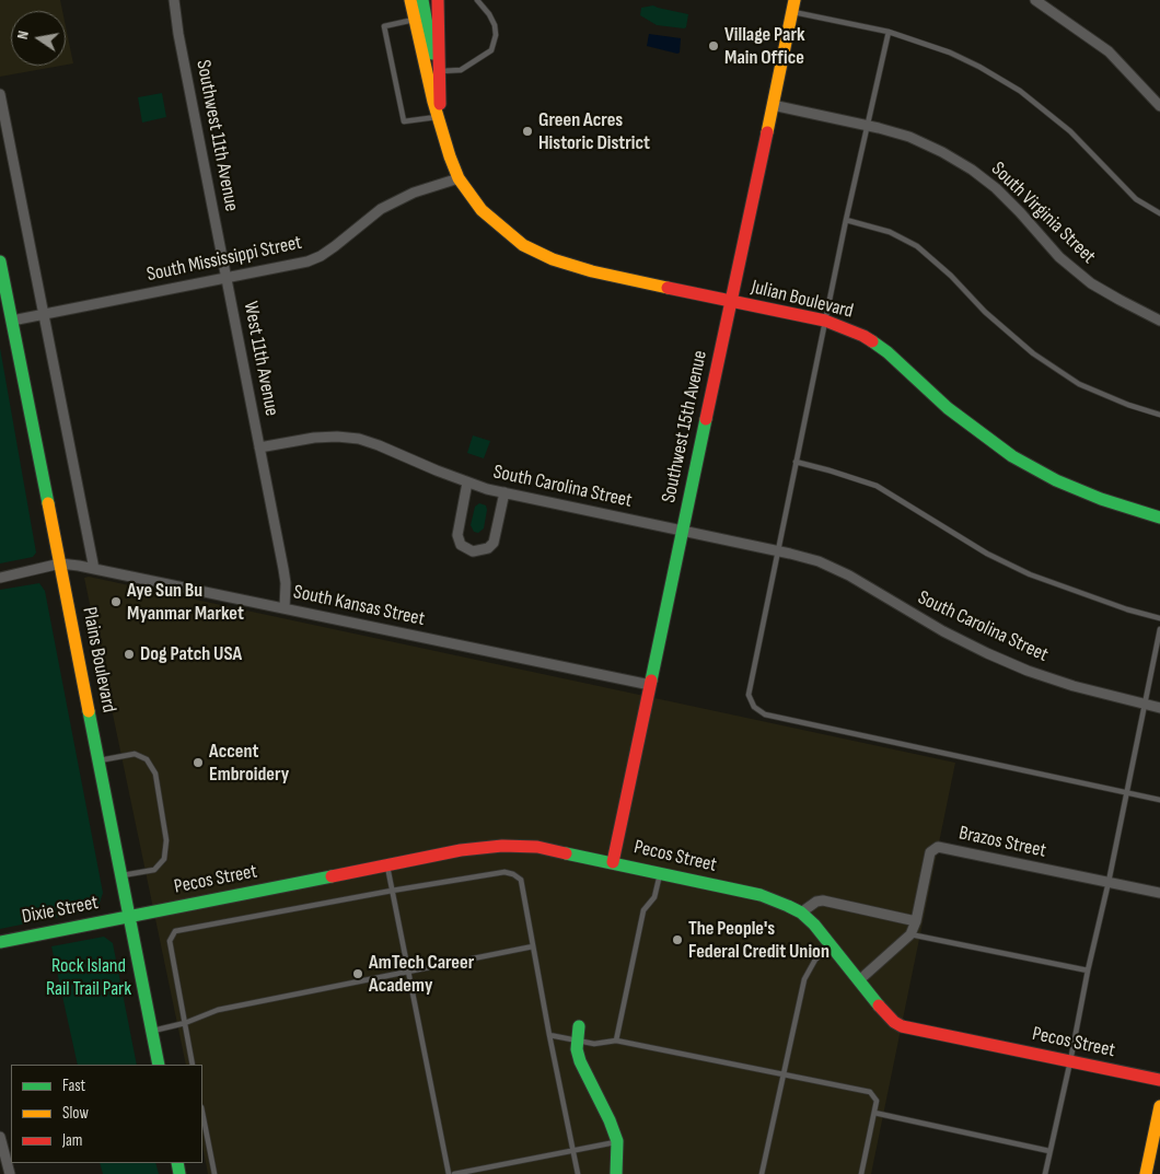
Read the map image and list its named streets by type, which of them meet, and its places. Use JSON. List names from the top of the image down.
{
  "streets": {
    "main road": [
      "Julian Boulevard",
      "Southwest 15th Avenue",
      "Plains Boulevard",
      "Pecos Street",
      "Dixie Street"
    ],
    "street": [
      "Southwest 11th Avenue",
      "South Virginia Street",
      "South Mississippi Street",
      "West 11th Avenue",
      "South Carolina Street",
      "South Kansas Street",
      "Brazos Street"
    ]
  },
  "crossings": [
    ["Southwest 11th Avenue", "South Mississippi Street"],
    ["Southwest 11th Avenue", "West 11th Avenue"],
    ["South Virginia Street", "Southwest 15th Avenue"],
    ["South Mississippi Street", "Julian Boulevard"],
    ["South Mississippi Street", "West 11th Avenue"],
    ["South Mississippi Street", "Plains Boulevard"],
    ["Julian Boulevard", "Southwest 15th Avenue"],
    ["West 11th Avenue", "South Carolina Street"],
    ["Southwest 15th Avenue", "South Carolina Street"],
    ["Southwest 15th Avenue", "South Kansas Street"],
    ["Southwest 15th Avenue", "Pecos Street"],
    ["South Kansas Street", "Plains Boulevard"],
    ["Plains Boulevard", "Pecos Street"],
    ["Plains Boulevard", "Dixie Street"],
    ["Pecos Street", "Dixie Street"]
  ],
  "parks": ["Rock Island Rail Trail Park"],
  "places": [
    "Village Park Main Office",
    "Green Acres Historic District",
    "Aye Sun Bu Myanmar Market",
    "Dog Patch USA",
    "Accent Embroidery",
    "The People's Federal Credit Union",
    "AmTech Career Academy"
  ],
  "legend": ["Fast", "Slow", "Jam"],
  "north": "left"
}
